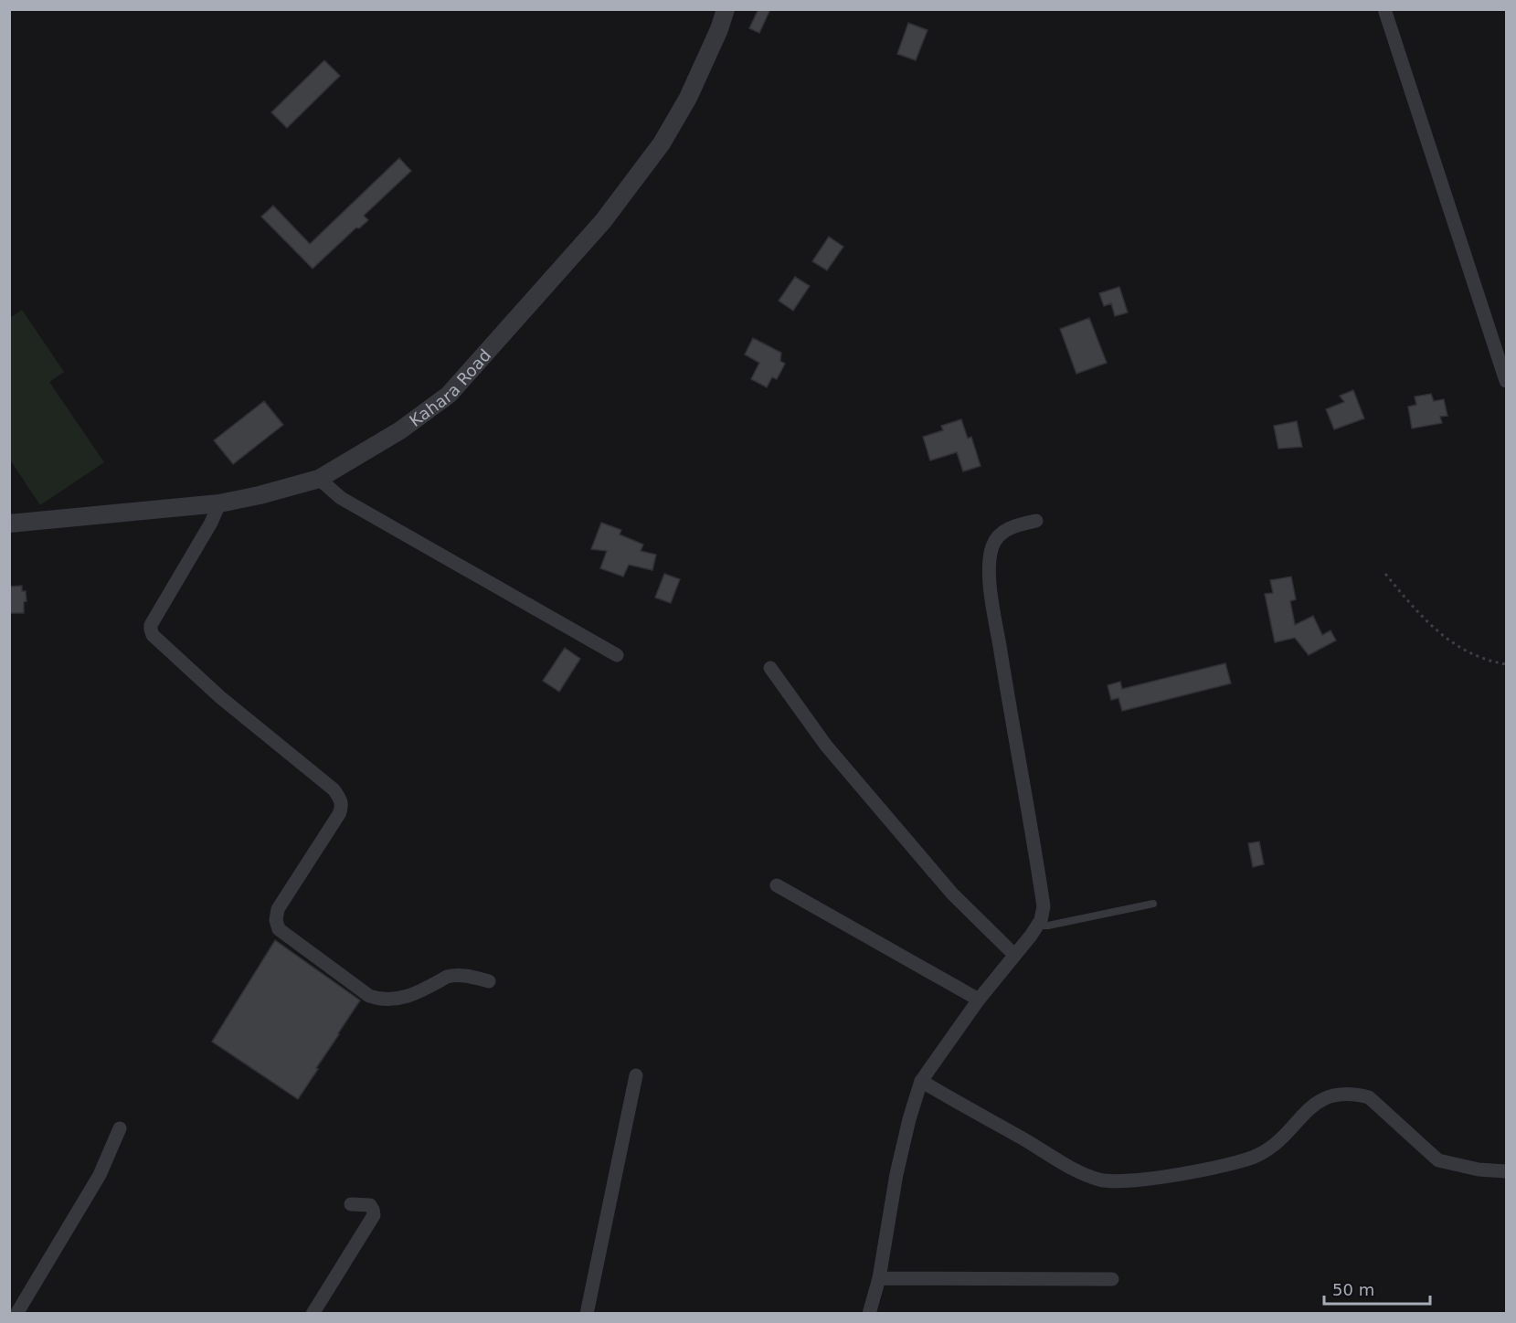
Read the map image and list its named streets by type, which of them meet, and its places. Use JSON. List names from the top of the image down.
{
  "streets": {
    "street": ["Kahara Road"]
  },
  "scale_bar": "50 m"
}
